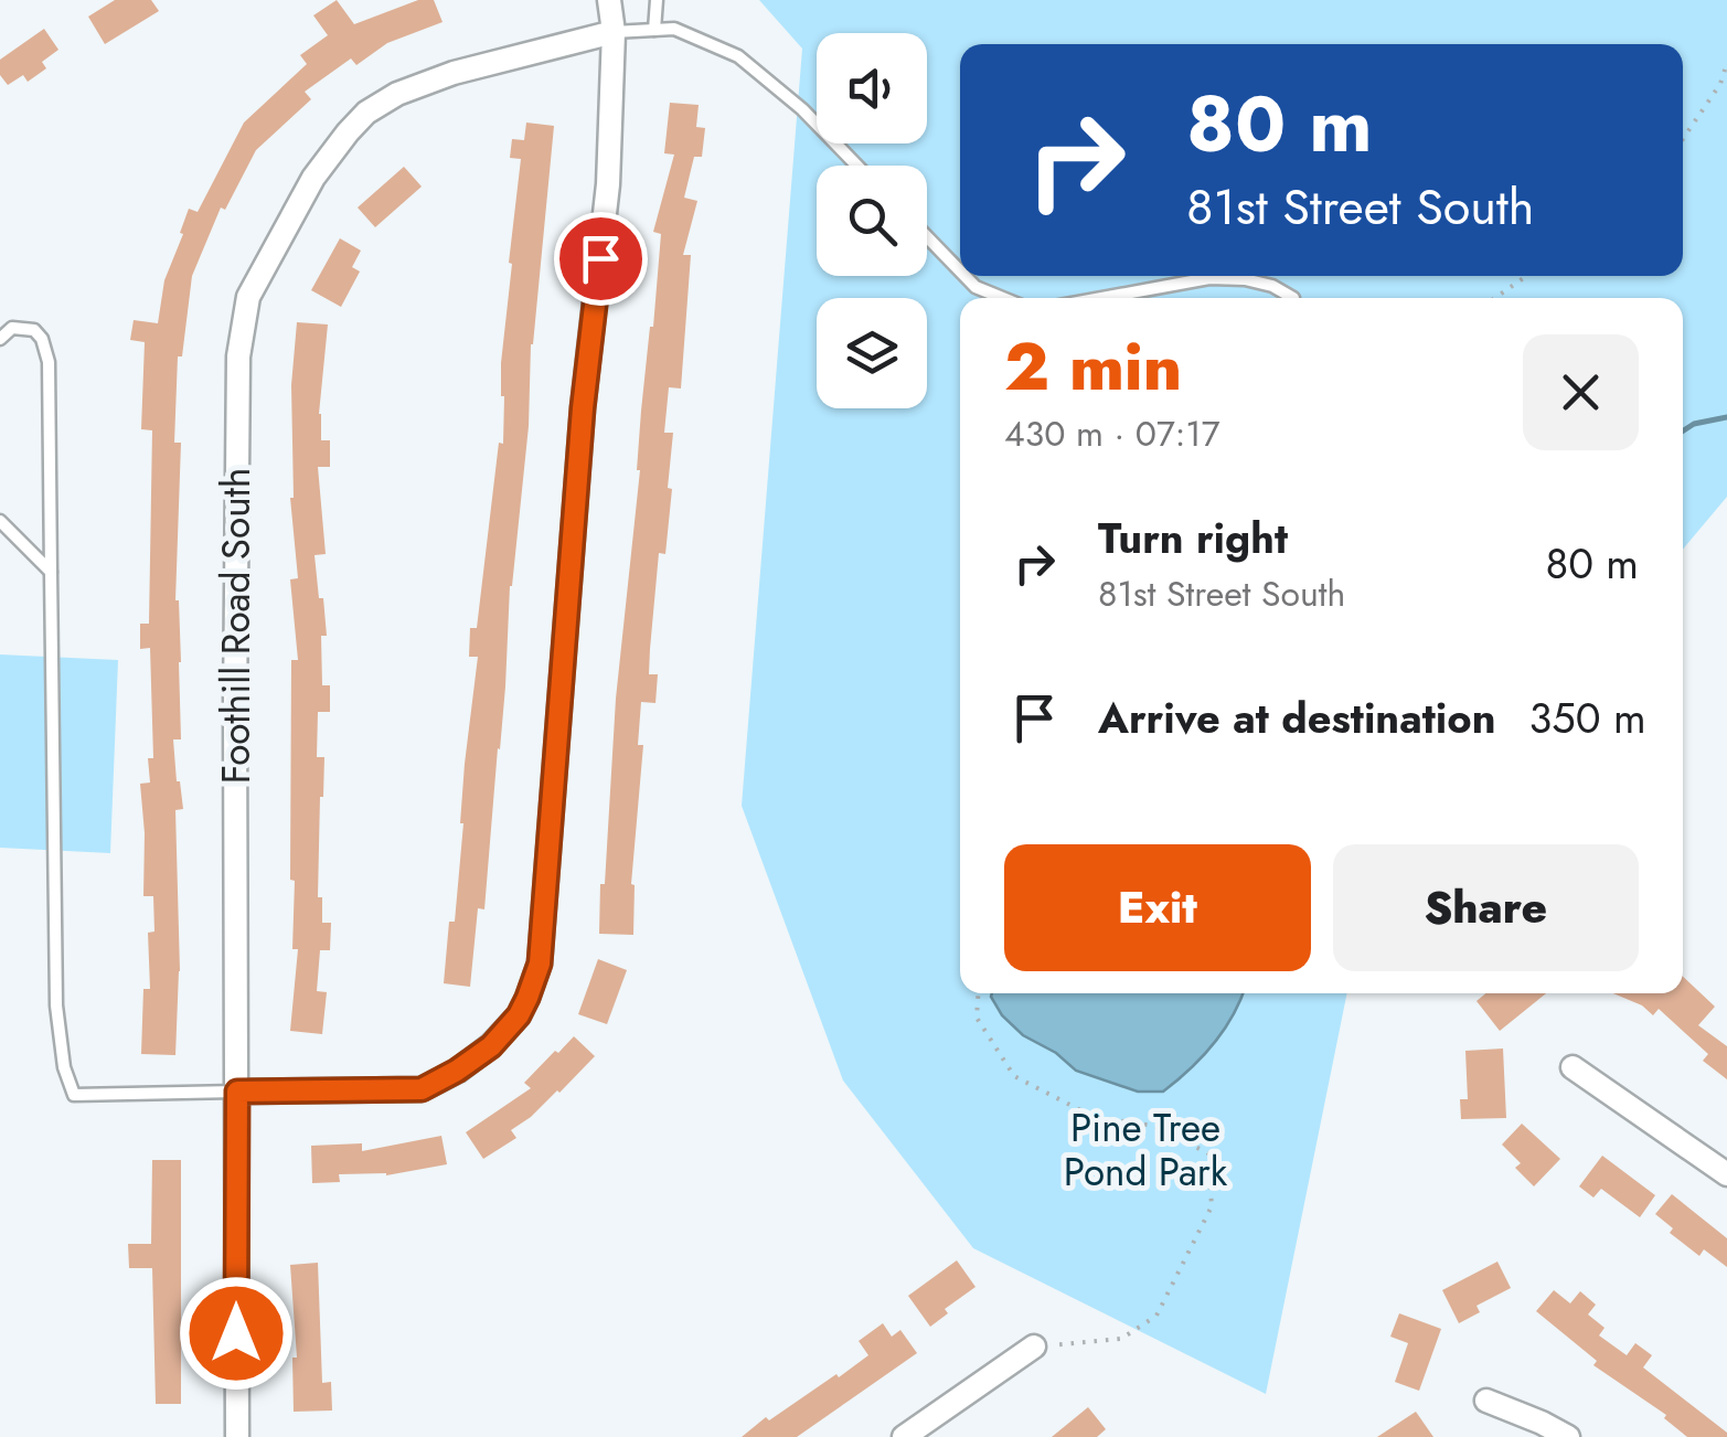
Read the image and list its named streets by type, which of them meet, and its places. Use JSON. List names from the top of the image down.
{
  "streets": {
    "street": ["Foothill Road South"]
  },
  "parks": ["Pine Tree Pond Park"],
  "page": {
    "turn": ["80 m", "81st Street South"],
    "heading": ["2 min", "430 m · 07:17"],
    "list": [
      {
        "name": "Turn right",
        "note": "81st Street South",
        "value": "80 m"
      },
      {
        "name": "Arrive at destination",
        "value": "350 m"
      }
    ],
    "buttons": ["Exit", "Share"]
  }
}
